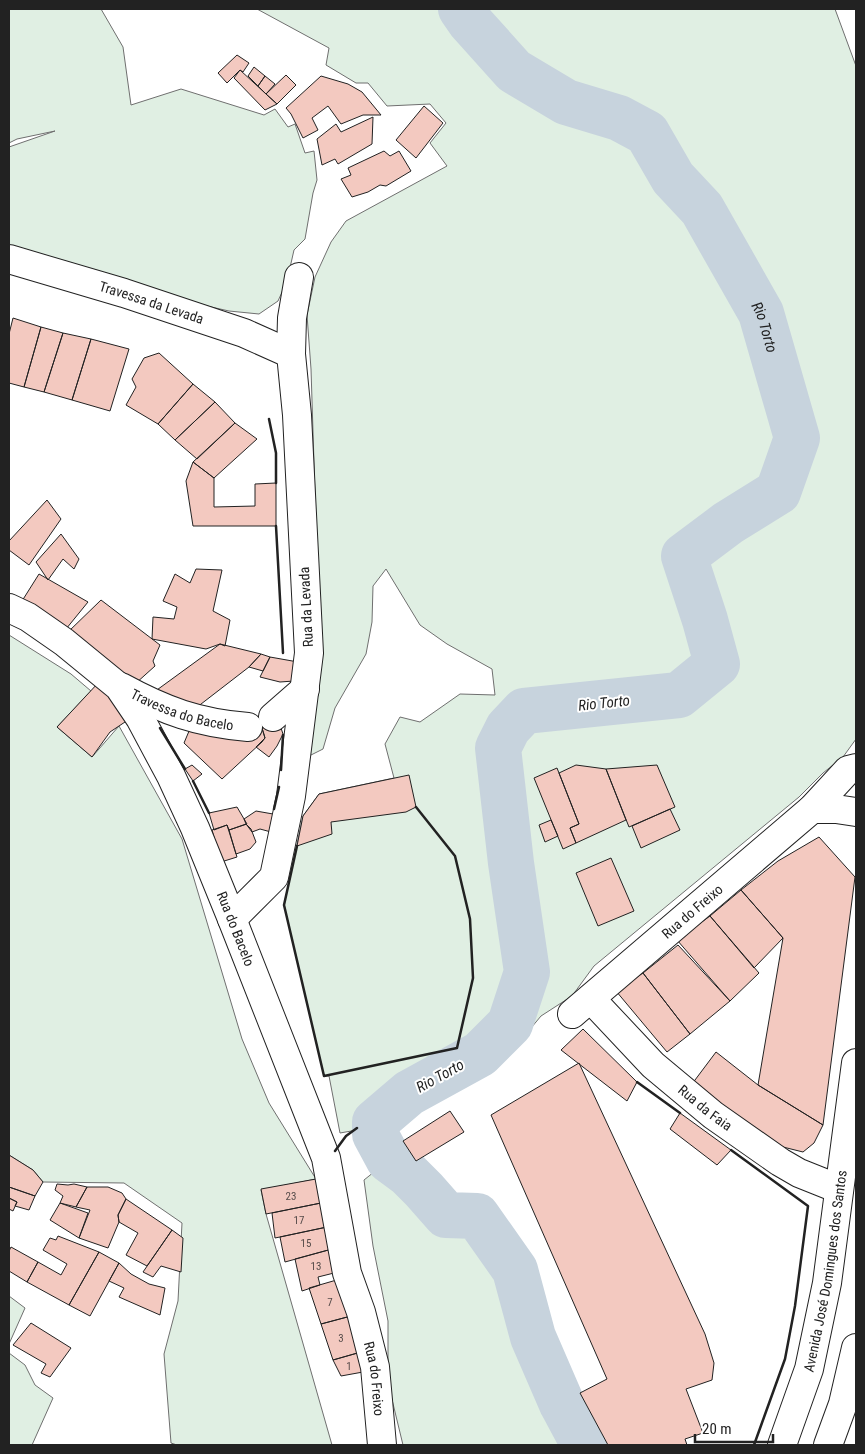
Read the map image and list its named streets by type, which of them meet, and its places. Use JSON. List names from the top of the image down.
{
  "streets": {
    "street": [
      "Travessa da Levada",
      "Rua da Levada",
      "Travessa do Bacelo",
      "Rua do Freixo",
      "Rua do Bacelo",
      "Rua da Faia",
      "Avenida José Domingues dos Santos"
    ]
  },
  "crossings": [
    ["Travessa da Levada", "Rua da Levada"],
    ["Rua da Levada", "Travessa do Bacelo"],
    ["Rua da Levada", "Rua do Bacelo"],
    ["Travessa do Bacelo", "Rua do Bacelo"],
    ["Rua do Freixo", "Rua do Bacelo"],
    ["Rua do Freixo", "Rua da Faia"],
    ["Rua da Faia", "Avenida José Domingues dos Santos"]
  ],
  "water": ["Rio Torto"],
  "house_numbers": [
    "23",
    "17",
    "15",
    "13",
    "7",
    "3",
    "1"
  ],
  "scale_bar": "20 m"
}
